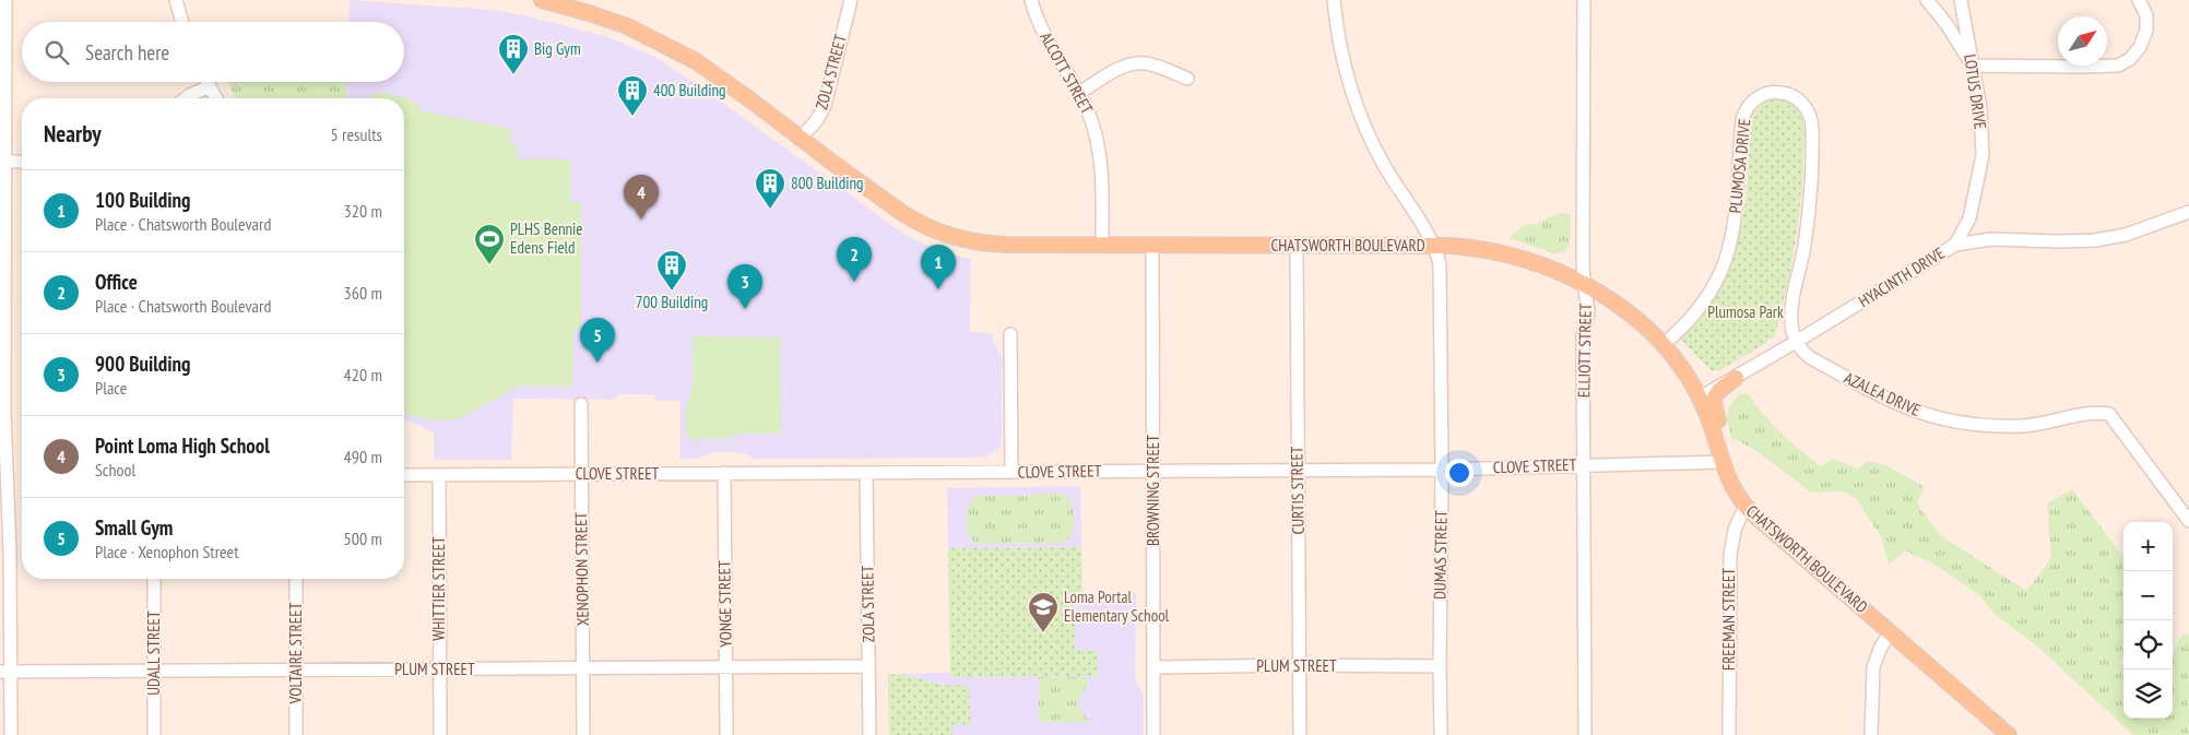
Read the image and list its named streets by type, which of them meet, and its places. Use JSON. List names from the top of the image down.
{
  "streets": {
    "main road": ["CHATSWORTH BOULEVARD"],
    "street": [
      "ZOLA STREET",
      "ALCOTT STREET",
      "LOTUS DRIVE",
      "PLUMOSA DRIVE",
      "HYACINTH DRIVE",
      "ELLIOTT STREET",
      "AZALEA DRIVE",
      "CLOVE STREET",
      "BROWNING STREET",
      "CURTIS STREET",
      "DUMAS STREET",
      "XENOPHON STREET",
      "WHITTIER STREET",
      "YONGE STREET",
      "FREEMAN STREET",
      "UDALL STREET",
      "VOLTAIRE STREET",
      "PLUM STREET"
    ]
  },
  "crossings": [
    ["ZOLA STREET", "CHATSWORTH BOULEVARD"],
    ["ZOLA STREET", "CLOVE STREET"],
    ["ZOLA STREET", "PLUM STREET"],
    ["ALCOTT STREET", "CHATSWORTH BOULEVARD"],
    ["LOTUS DRIVE", "HYACINTH DRIVE"],
    ["PLUMOSA DRIVE", "CHATSWORTH BOULEVARD"],
    ["PLUMOSA DRIVE", "HYACINTH DRIVE"],
    ["PLUMOSA DRIVE", "AZALEA DRIVE"],
    ["CHATSWORTH BOULEVARD", "HYACINTH DRIVE"],
    ["CHATSWORTH BOULEVARD", "ELLIOTT STREET"],
    ["CHATSWORTH BOULEVARD", "CLOVE STREET"],
    ["CHATSWORTH BOULEVARD", "BROWNING STREET"],
    ["CHATSWORTH BOULEVARD", "CURTIS STREET"],
    ["CHATSWORTH BOULEVARD", "DUMAS STREET"],
    ["CHATSWORTH BOULEVARD", "FREEMAN STREET"],
    ["HYACINTH DRIVE", "AZALEA DRIVE"],
    ["ELLIOTT STREET", "CLOVE STREET"],
    ["CLOVE STREET", "BROWNING STREET"],
    ["CLOVE STREET", "CURTIS STREET"],
    ["CLOVE STREET", "DUMAS STREET"],
    ["CLOVE STREET", "XENOPHON STREET"],
    ["CLOVE STREET", "WHITTIER STREET"],
    ["CLOVE STREET", "YONGE STREET"],
    ["BROWNING STREET", "PLUM STREET"],
    ["CURTIS STREET", "PLUM STREET"],
    ["DUMAS STREET", "PLUM STREET"],
    ["XENOPHON STREET", "PLUM STREET"],
    ["WHITTIER STREET", "PLUM STREET"],
    ["YONGE STREET", "PLUM STREET"],
    ["UDALL STREET", "PLUM STREET"],
    ["VOLTAIRE STREET", "PLUM STREET"]
  ],
  "parks": ["Plumosa Park"],
  "places": {
    "building": [
      "Big Gym",
      "400 Building",
      "800 Building",
      "700 Building"
    ],
    "sports": ["PLHS Bennie Edens Field"],
    "school or university": ["Loma Portal Elementary School"]
  },
  "north": "top right",
  "page": {
    "search": "Search here",
    "heading": ["Nearby", "5 results"],
    "list": [
      {
        "mark": "1",
        "name": "100 Building",
        "note": "Place · Chatsworth Boulevard",
        "value": "320 m"
      },
      {
        "mark": "2",
        "name": "Office",
        "note": "Place · Chatsworth Boulevard",
        "value": "360 m"
      },
      {
        "mark": "3",
        "name": "900 Building",
        "note": "Place",
        "value": "420 m"
      },
      {
        "mark": "4",
        "name": "Point Loma High School",
        "note": "School",
        "value": "490 m"
      },
      {
        "mark": "5",
        "name": "Small Gym",
        "note": "Place · Xenophon Street",
        "value": "500 m"
      }
    ],
    "pins": [
      "4",
      "2",
      "1",
      "3",
      "5"
    ],
    "map_buttons": ["+", "−"]
  }
}
